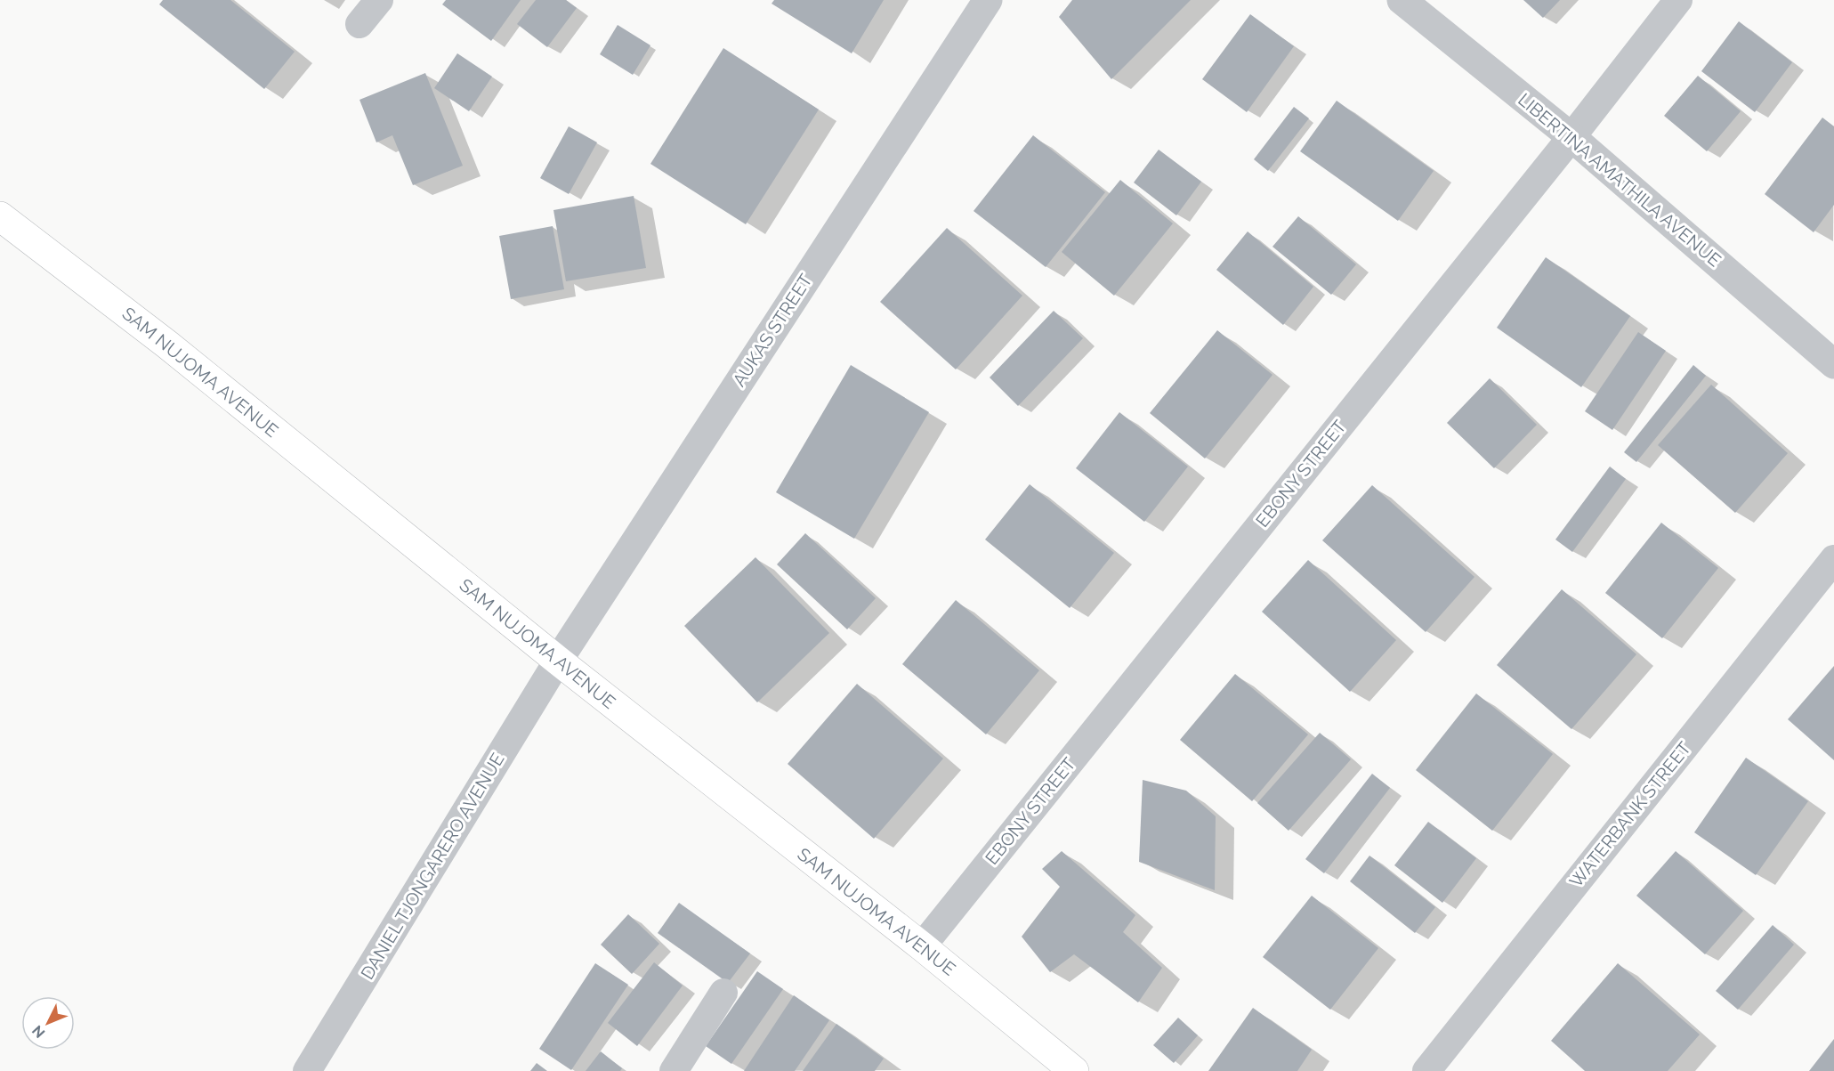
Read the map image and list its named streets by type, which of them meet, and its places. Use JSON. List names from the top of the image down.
{
  "streets": {
    "highway": ["SAM NUJOMA AVENUE"],
    "street": [
      "LIBERTINA AMATHILA AVENUE",
      "AUKAS STREET",
      "EBONY STREET",
      "WATERBANK STREET",
      "DANIEL TJONGARERO AVENUE"
    ]
  },
  "crossings": [
    ["LIBERTINA AMATHILA AVENUE", "EBONY STREET"],
    ["AUKAS STREET", "SAM NUJOMA AVENUE"],
    ["AUKAS STREET", "DANIEL TJONGARERO AVENUE"],
    ["SAM NUJOMA AVENUE", "EBONY STREET"],
    ["SAM NUJOMA AVENUE", "DANIEL TJONGARERO AVENUE"]
  ],
  "north": "bottom left"
}
